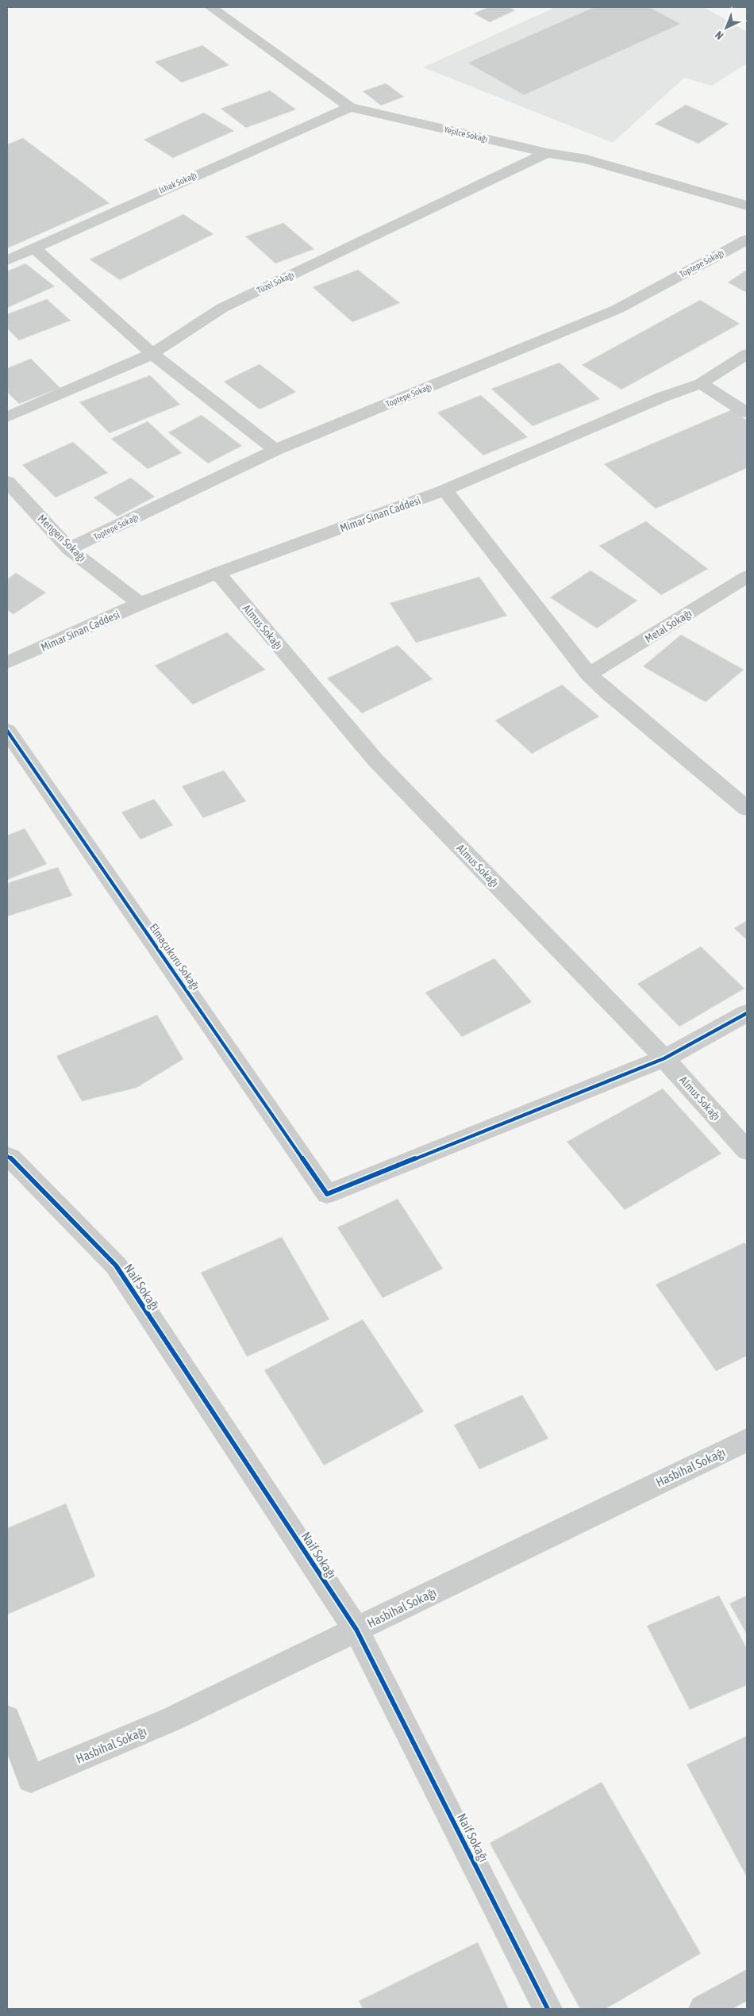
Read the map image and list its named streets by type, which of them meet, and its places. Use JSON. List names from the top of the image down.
{
  "streets": {
    "street": [
      "Yeşilce Sokağı",
      "İshak Sokağı",
      "Toptepe Sokağı",
      "Tüzel Sokağı",
      "Mimar Sinan Caddesi",
      "Mengen Sokağı",
      "Metal Sokağı",
      "Almus Sokağı",
      "Elmaçukuru Sokağı",
      "Naif Sokağı",
      "Hasbihal Sokağı"
    ]
  },
  "crossings": [
    ["Yeşilce Sokağı", "İshak Sokağı"],
    ["Yeşilce Sokağı", "Tüzel Sokağı"],
    ["Toptepe Sokağı", "Mengen Sokağı"],
    ["Mimar Sinan Caddesi", "Mengen Sokağı"],
    ["Mimar Sinan Caddesi", "Almus Sokağı"],
    ["Almus Sokağı", "Elmaçukuru Sokağı"],
    ["Naif Sokağı", "Hasbihal Sokağı"]
  ],
  "north": "bottom left"
}
